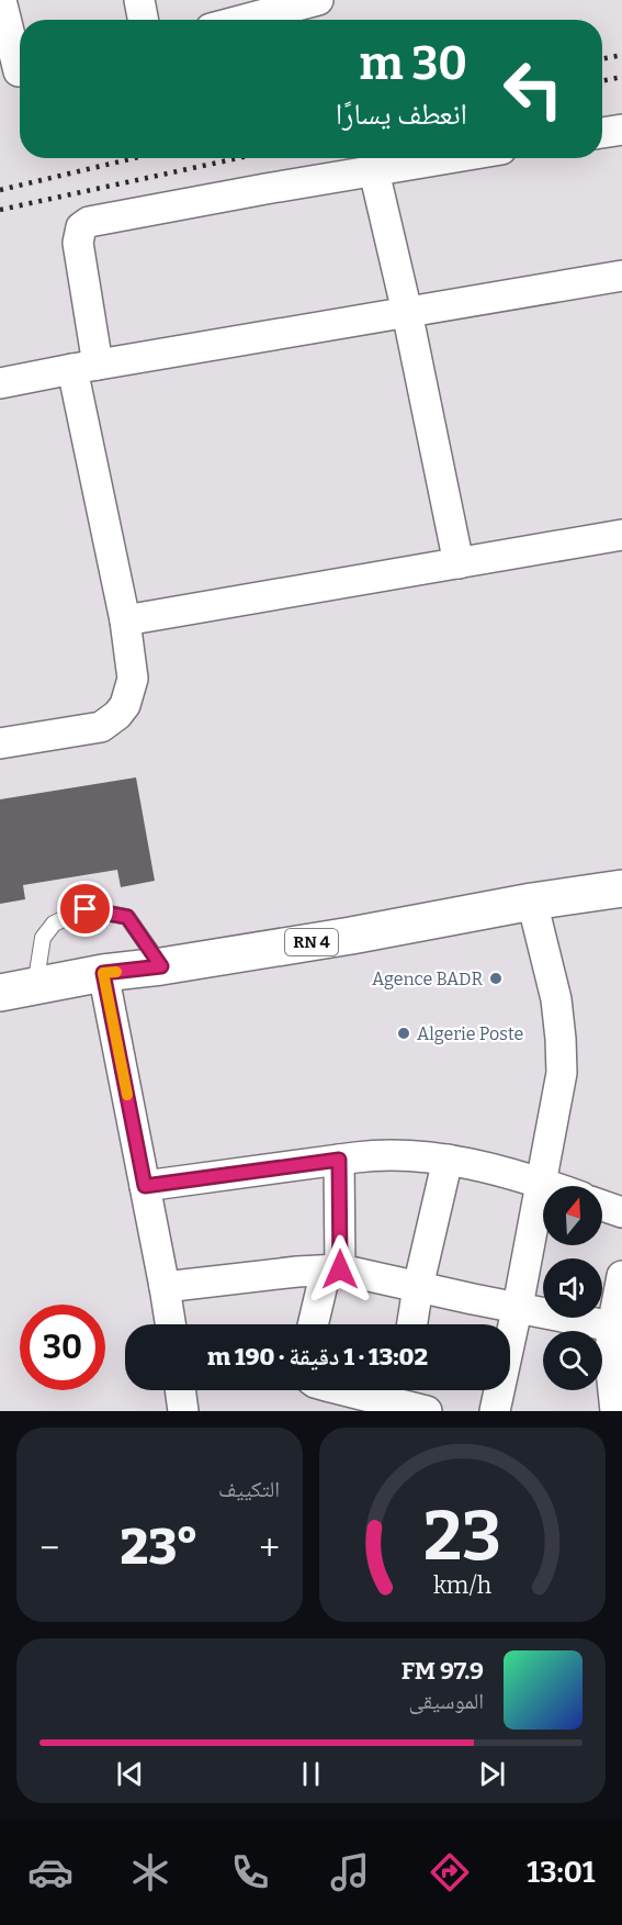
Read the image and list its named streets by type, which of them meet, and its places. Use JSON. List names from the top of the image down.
{
  "streets": {
    "main road": ["RN 4"]
  },
  "places": ["Agence BADR", "Algerie Poste"],
  "north": "top",
  "page": {
    "turn": ["30 m", "انعطف يسارًا"],
    "limit": "30",
    "trip": "13:02 · 1 دقيقة · 190 m",
    "tile": "التكييف",
    "heat": ["−", "23°", "+"],
    "song": ["97.9 FM", "الموسيقى"],
    "tabs": "13:01",
    "gauge": ["23", "km/h"]
  }
}
